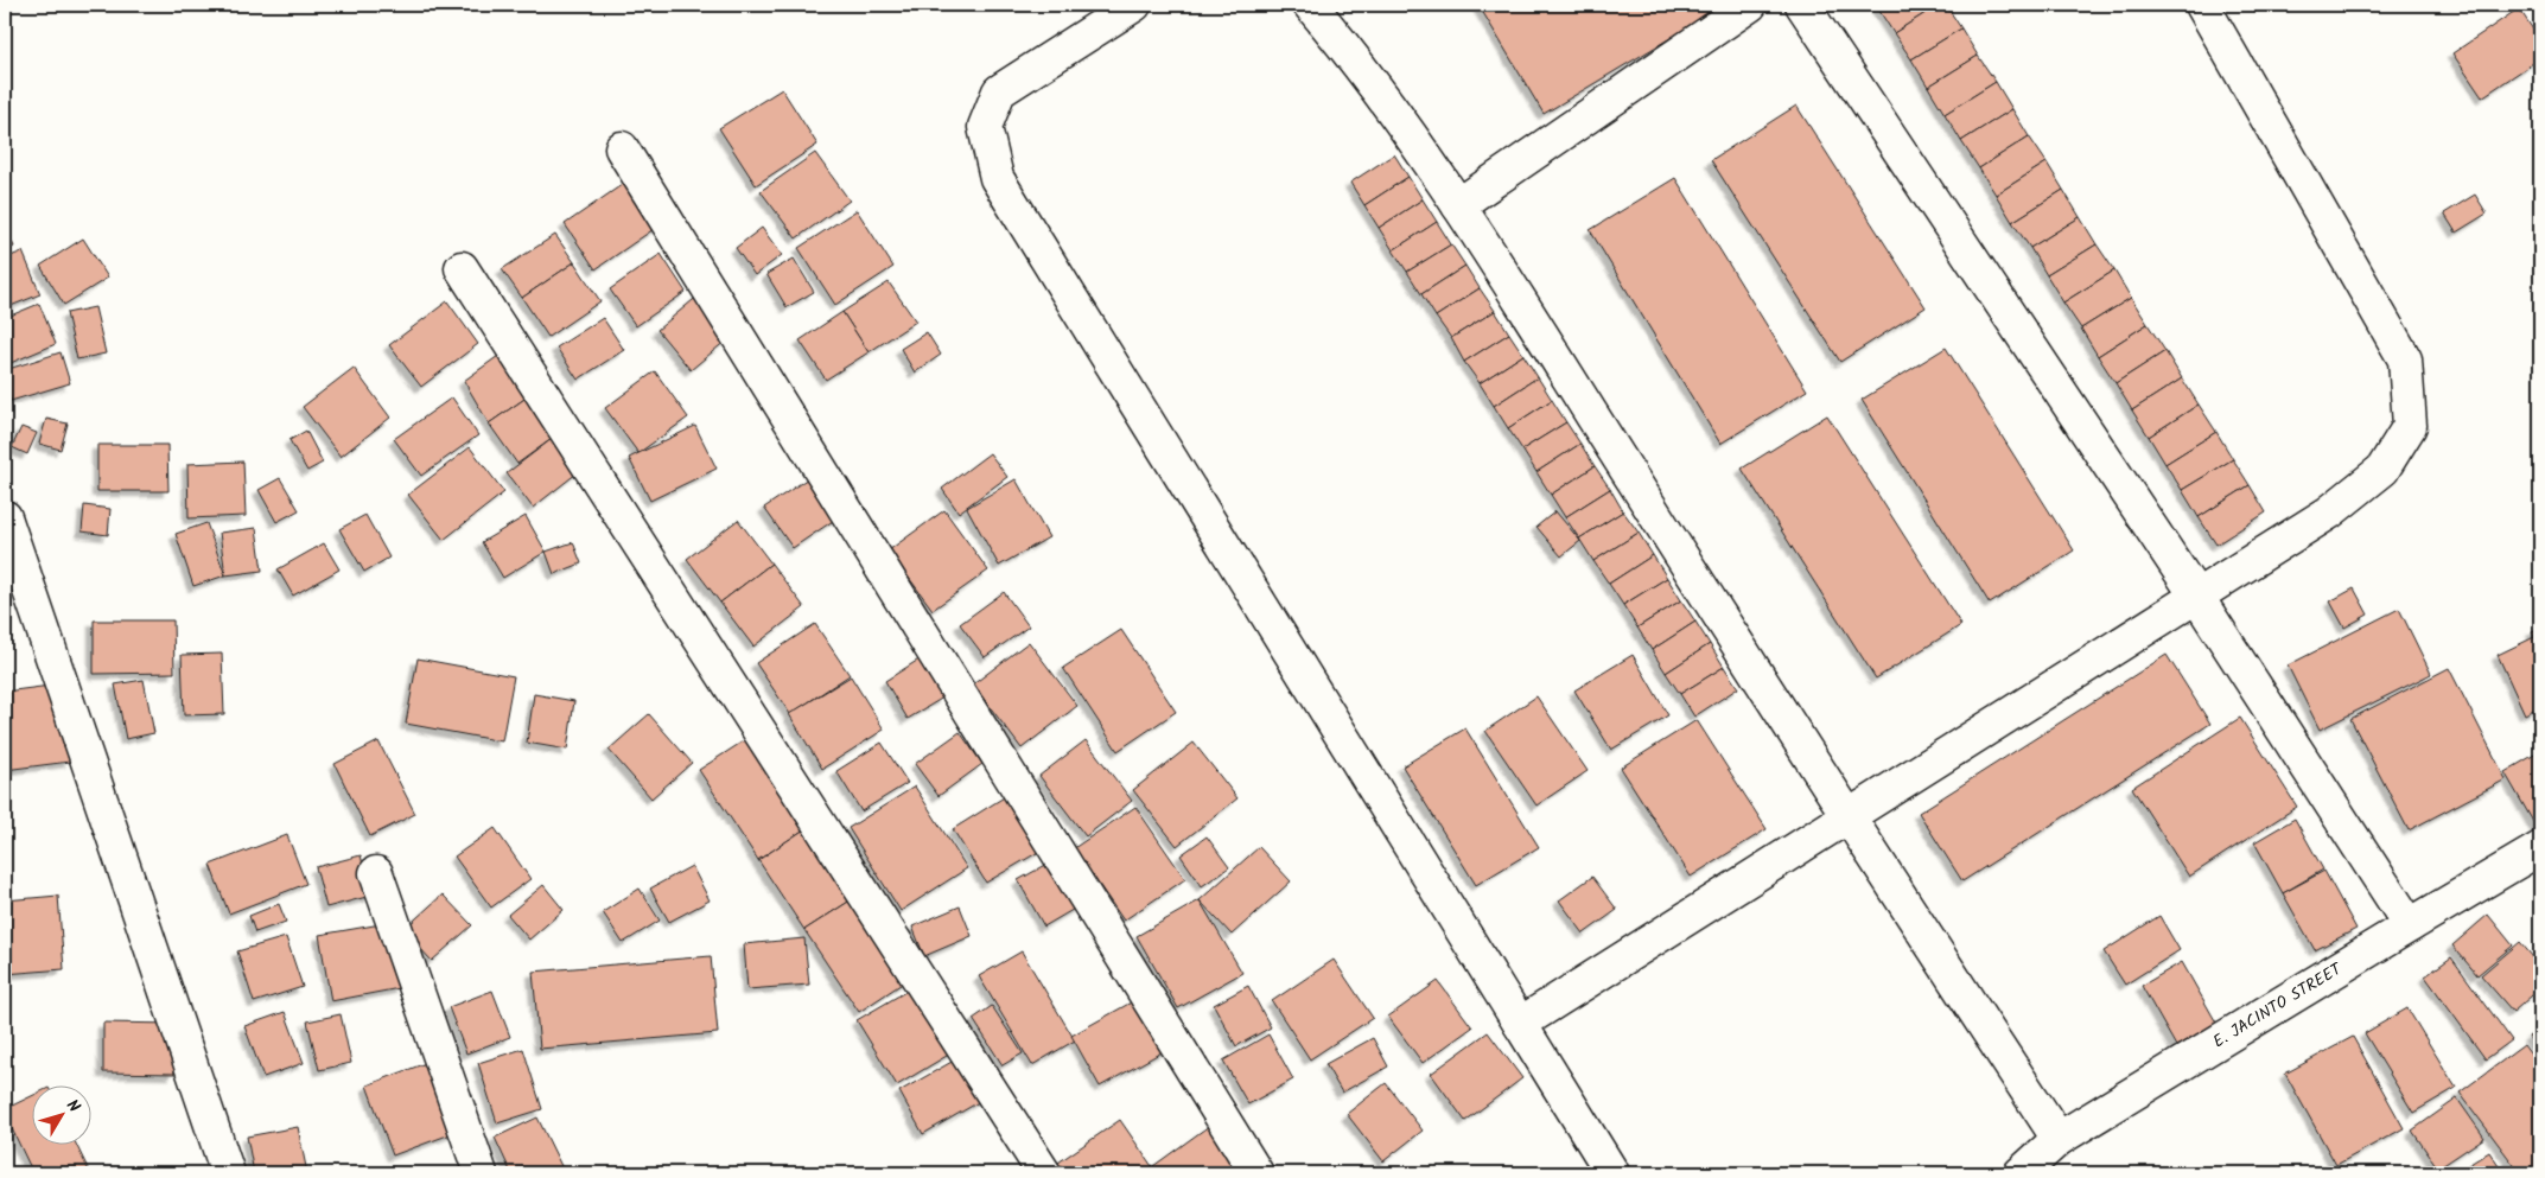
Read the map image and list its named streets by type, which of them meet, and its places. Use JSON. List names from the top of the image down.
{
  "streets": {
    "street": ["E. JACINTO STREET"]
  },
  "north": "top right"
}
